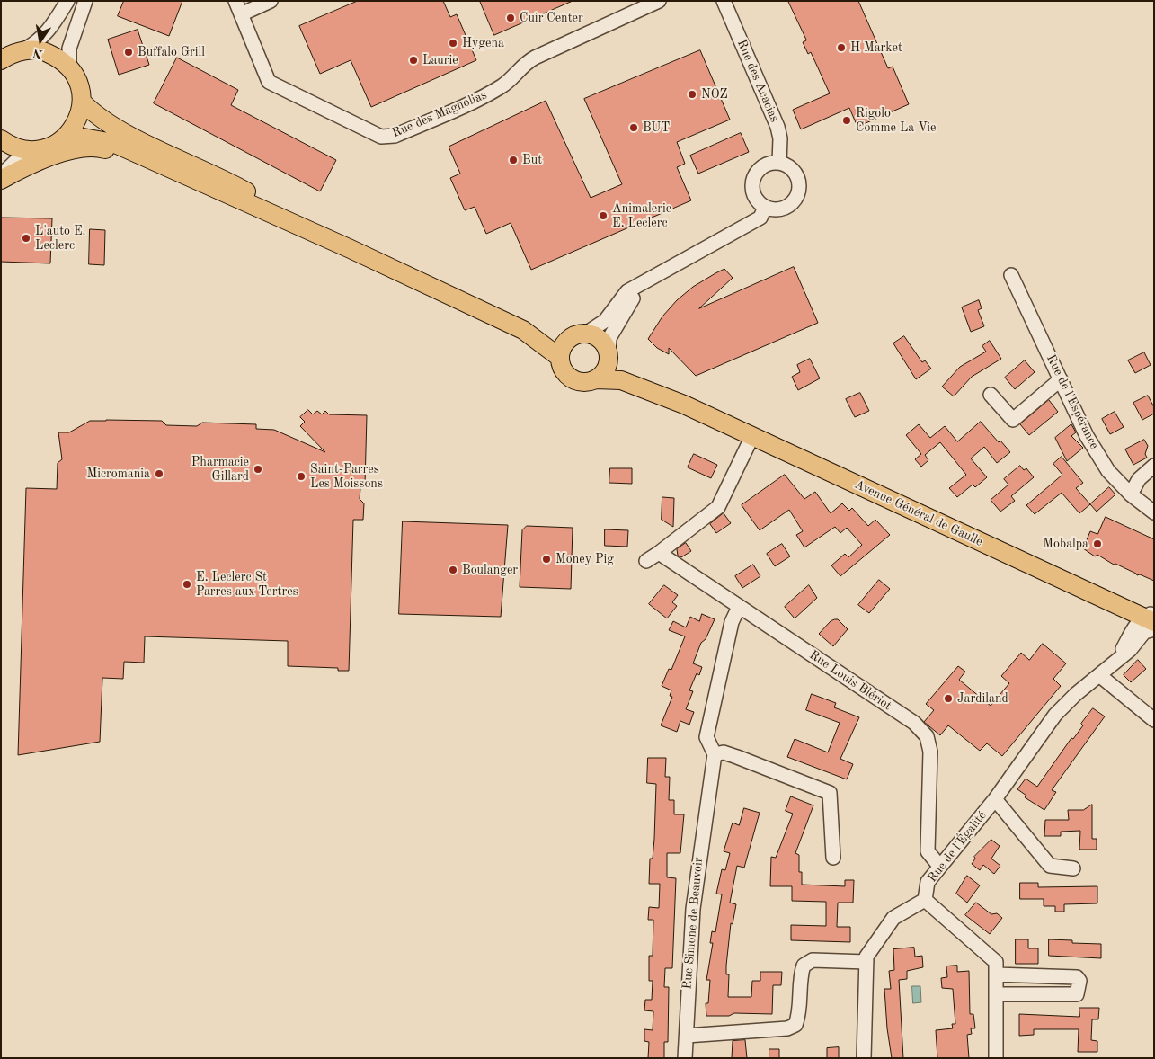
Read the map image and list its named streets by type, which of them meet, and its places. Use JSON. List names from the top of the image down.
{
  "streets": {
    "main road": ["Avenue Général de Gaulle"],
    "street": [
      "Rue des Acacias",
      "Rue des Magnolias",
      "Rue de l'Espérance",
      "Rue Louis Blériot",
      "Rue de l'Égalité",
      "Rue Simone de Beauvoir"
    ]
  },
  "crossings": [
    ["Avenue Général de Gaulle", "Rue de l'Égalité"],
    ["Rue Louis Blériot", "Rue de l'Égalité"]
  ],
  "places": [
    "Cuir Center",
    "Hygena",
    "H Market",
    "Buffalo Grill",
    "Laurie",
    "NOZ",
    "Rigolo Comme La Vie",
    "BUT",
    "But",
    "Animalerie E. Leclerc",
    "L'auto E. Leclerc",
    "Pharmacie Gillard",
    "Micromania",
    "Saint-Parres Les Moissons",
    "Mobalpa",
    "Money Pig",
    "Boulanger",
    "E. Leclerc St Parres aux Tertres",
    "Jardiland"
  ],
  "north": "bottom"
}
